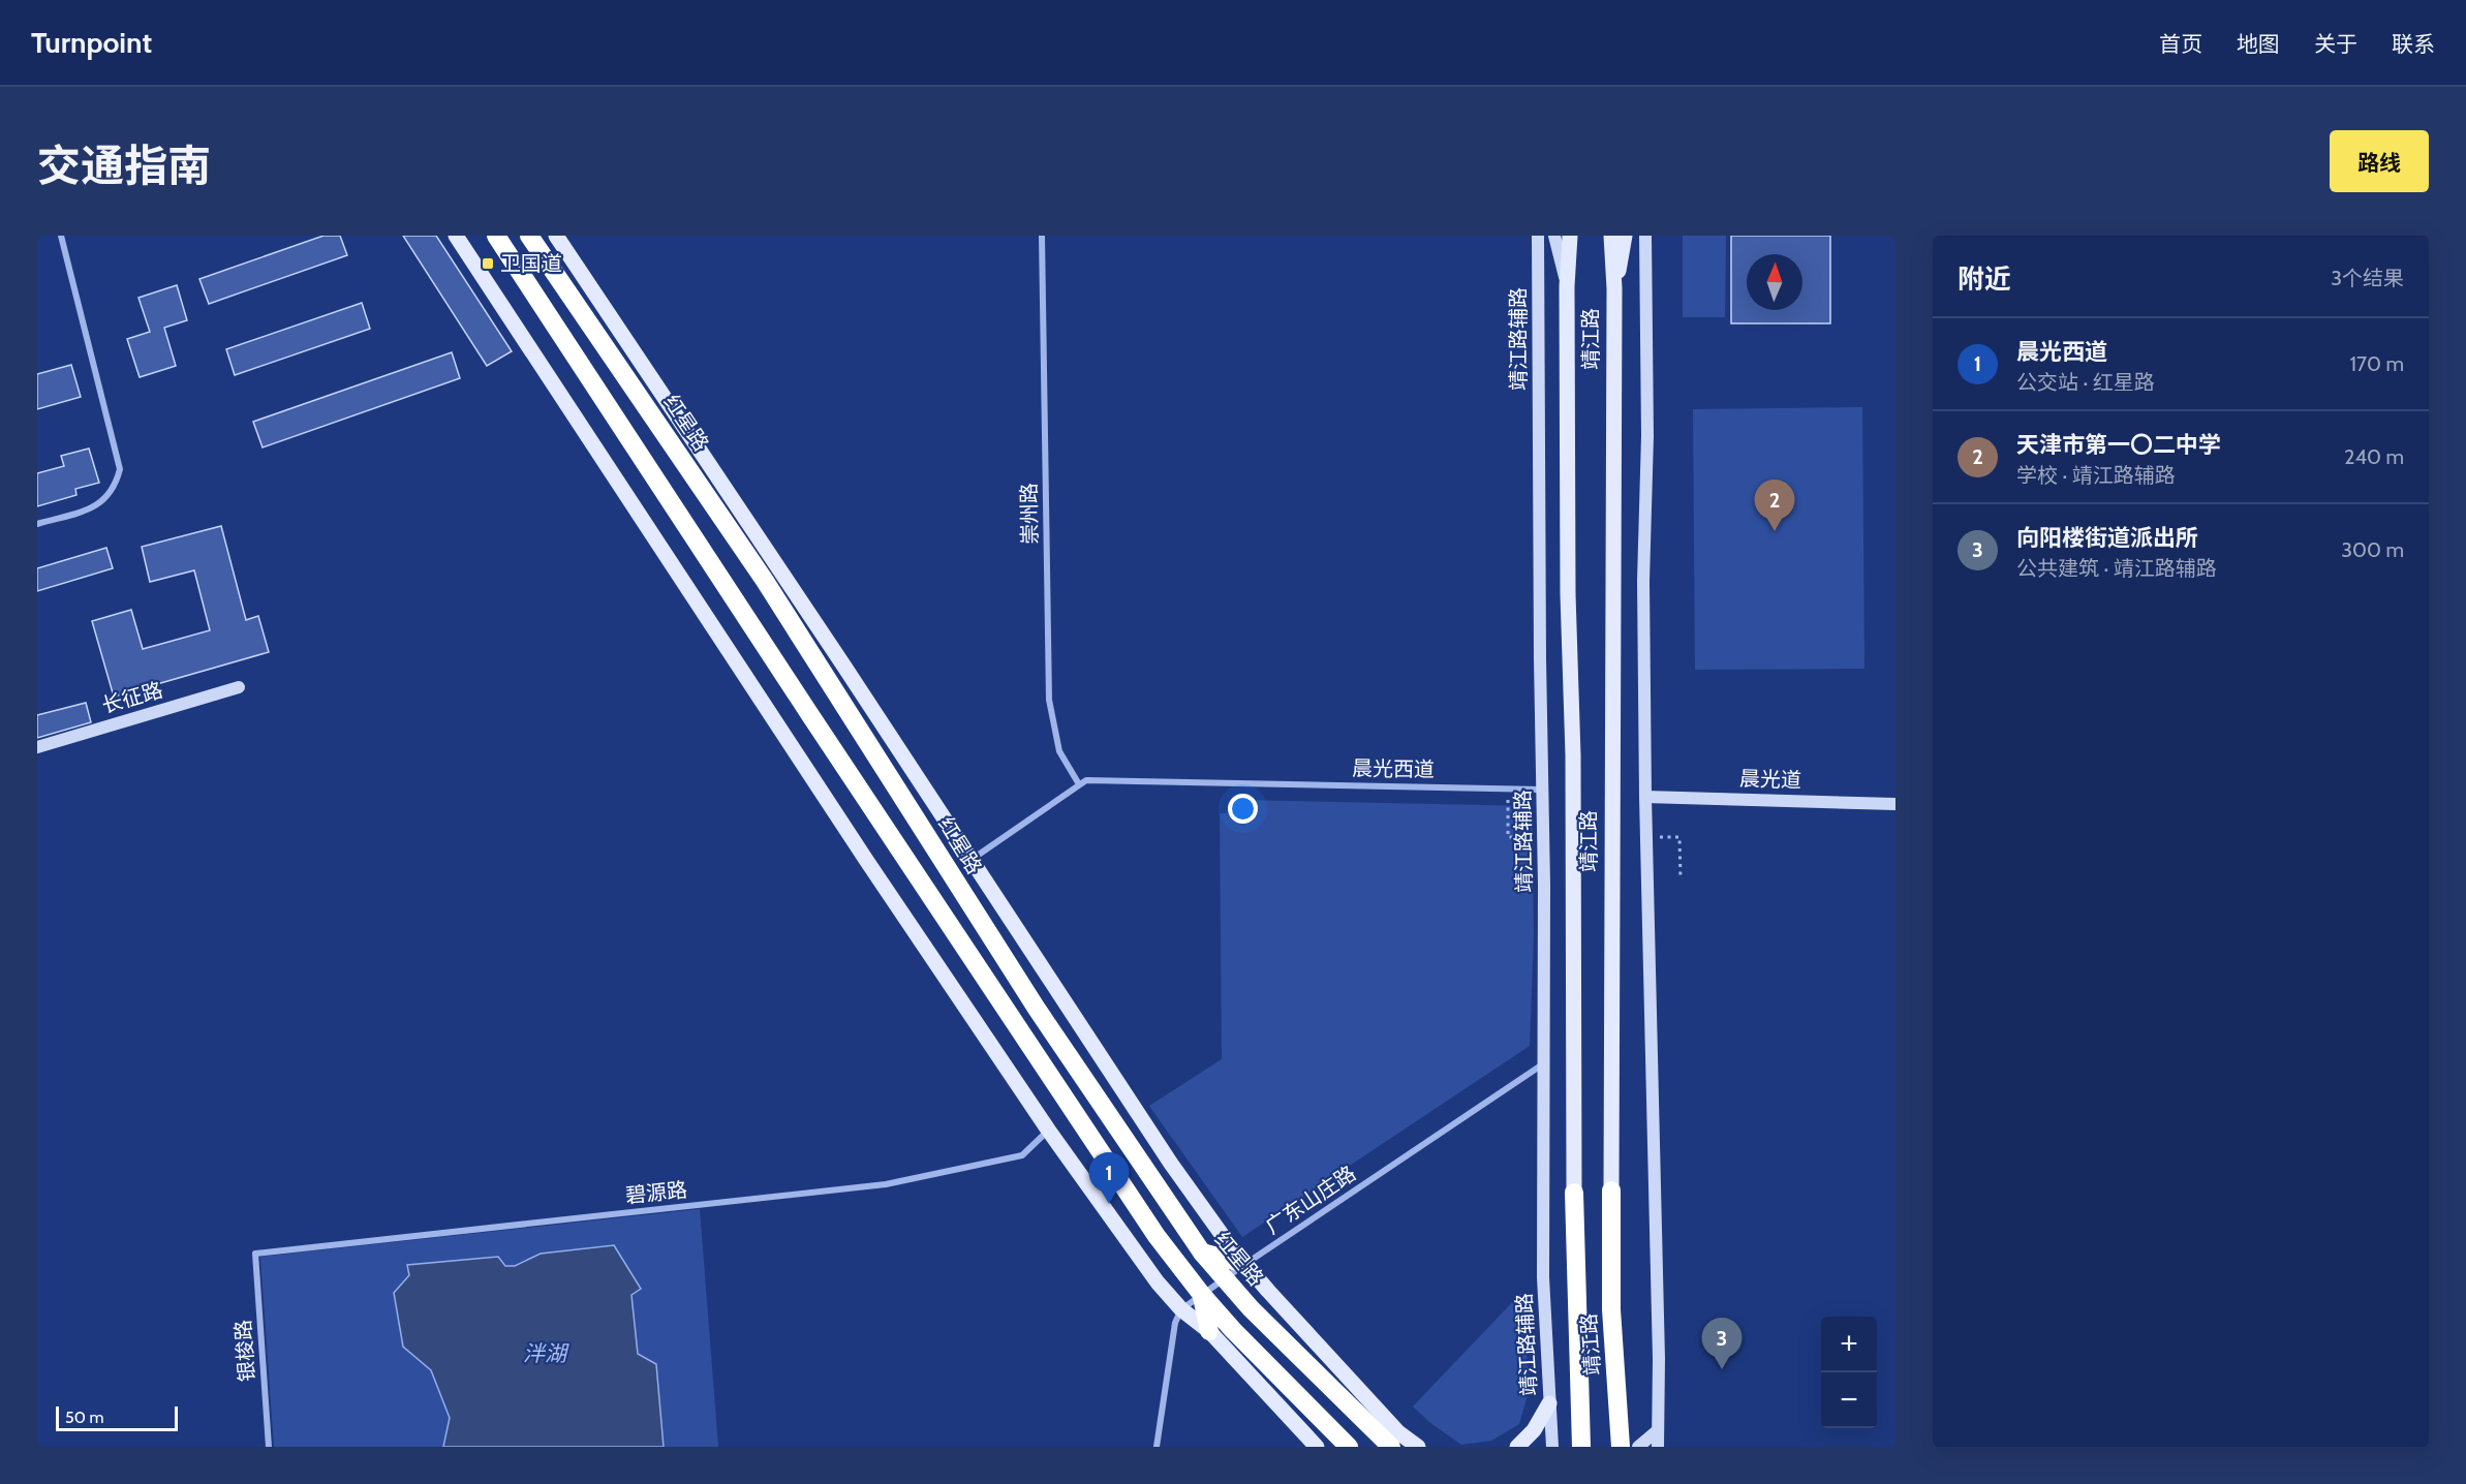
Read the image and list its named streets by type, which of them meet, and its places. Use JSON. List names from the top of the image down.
{
  "streets": {
    "highway": ["靖江路", "红星路"],
    "street": [
      "靖江路辅路",
      "崇州路",
      "长征路",
      "晨光西道",
      "晨光道",
      "碧源路",
      "广东山庄路",
      "银梭路"
    ]
  },
  "crossings": [
    ["靖江路辅路", "晨光西道"],
    ["靖江路辅路", "广东山庄路"],
    ["红星路", "广东山庄路"],
    ["崇州路", "晨光西道"],
    ["碧源路", "银梭路"]
  ],
  "water": ["泮湖"],
  "places": {
    "transit": ["卫国道"]
  },
  "scale_bar": "50 m",
  "north": "top",
  "page": {
    "header": "Turnpoint",
    "nav": [
      "首页",
      "地图",
      "关于",
      "联系"
    ],
    "title": "交通指南",
    "buttons": "路线",
    "heading": ["附近", "3个结果"],
    "list": [
      {
        "mark": "1",
        "name": "晨光西道",
        "note": "公交站 · 红星路",
        "value": "170 m"
      },
      {
        "mark": "2",
        "name": "天津市第一〇二中学",
        "note": "学校 · 靖江路辅路",
        "value": "240 m"
      },
      {
        "mark": "3",
        "name": "向阳楼街道派出所",
        "note": "公共建筑 · 靖江路辅路",
        "value": "300 m"
      }
    ],
    "pins": ["2", "1", "3"],
    "map_buttons": ["+", "−"],
    "scale": "50 m"
  }
}
